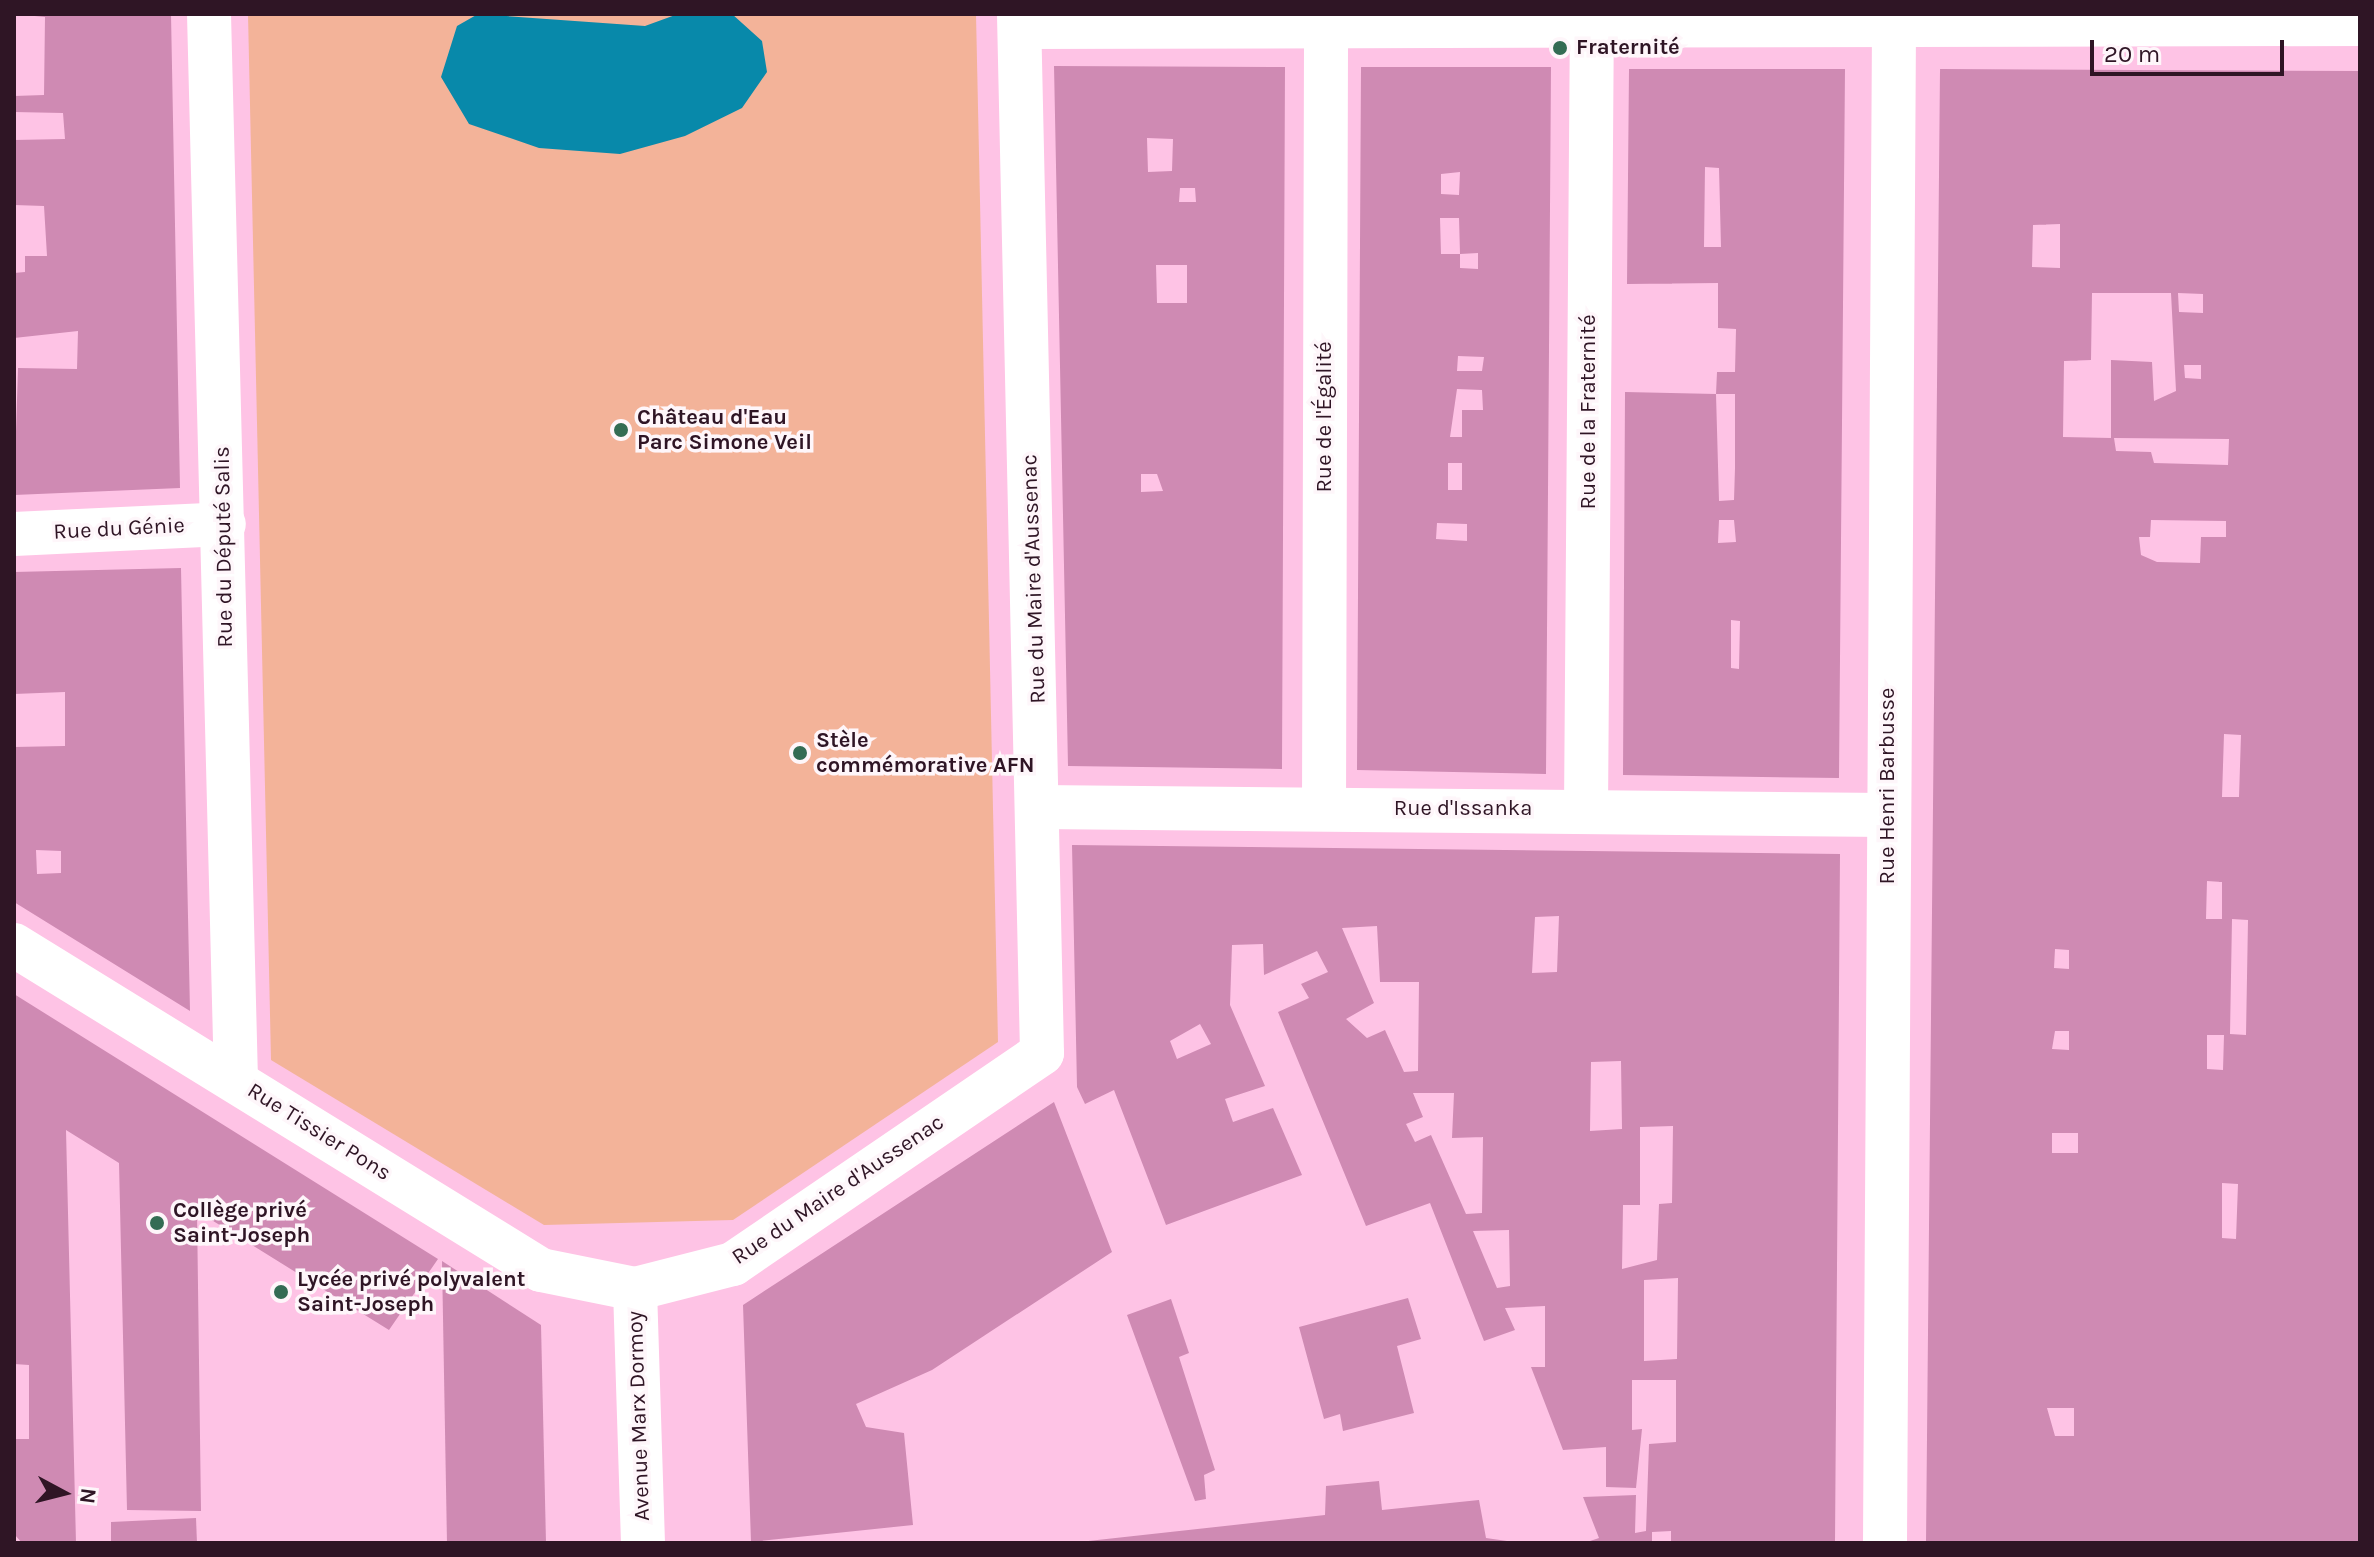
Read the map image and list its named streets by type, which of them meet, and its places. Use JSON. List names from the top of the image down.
{
  "streets": {
    "street": [
      "Rue de la Fraternité",
      "Rue de l'Égalité",
      "Rue du Génie",
      "Rue du Député Salis",
      "Rue du Maire d'Aussenac",
      "Rue Henri Barbusse",
      "Rue d'Issanka",
      "Rue Tissier Pons",
      "Avenue Marx Dormoy"
    ]
  },
  "crossings": [
    ["Rue de la Fraternité", "Rue d'Issanka"],
    ["Rue de l'Égalité", "Rue d'Issanka"],
    ["Rue du Génie", "Rue du Député Salis"],
    ["Rue du Député Salis", "Rue Tissier Pons"],
    ["Rue du Maire d'Aussenac", "Rue d'Issanka"],
    ["Rue du Maire d'Aussenac", "Rue Tissier Pons"],
    ["Rue du Maire d'Aussenac", "Avenue Marx Dormoy"],
    ["Rue Henri Barbusse", "Rue d'Issanka"],
    ["Rue Tissier Pons", "Avenue Marx Dormoy"]
  ],
  "places": [
    "Fraternité",
    "Château d'Eau Parc Simone Veil",
    "Stèle commémorative AFN",
    "Collège privé Saint-Joseph",
    "Lycée privé polyvalent Saint-Joseph"
  ],
  "scale_bar": "20 m",
  "north": "right"
}
